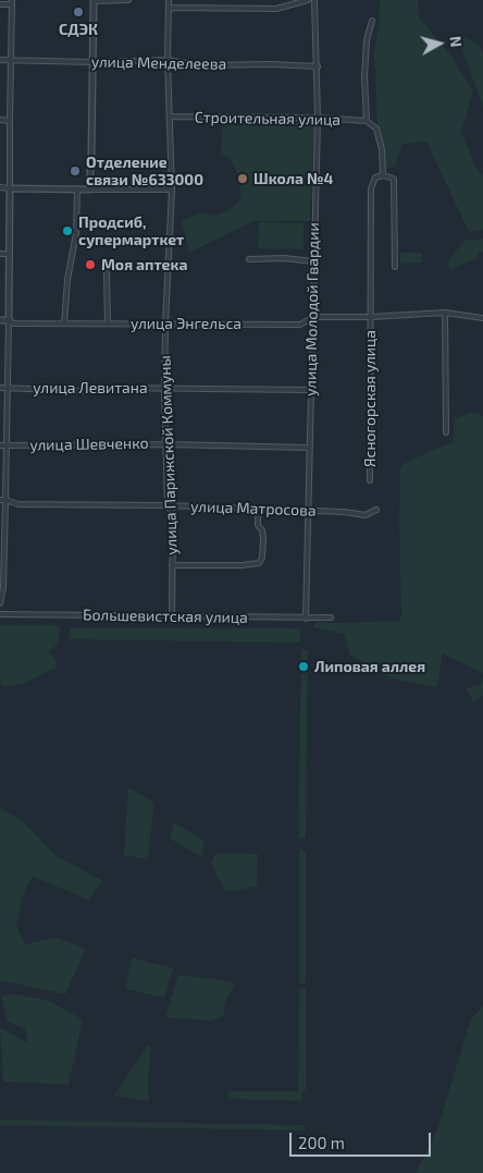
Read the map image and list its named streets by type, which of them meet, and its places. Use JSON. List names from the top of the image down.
{
  "streets": {
    "street": [
      "улица Менделеева",
      "Строительная улица",
      "улица Молодой Гвардии",
      "улица Энгельса",
      "улица Левитана",
      "Ясногорская улица",
      "улица Шевченко",
      "улица Парижской Коммуны",
      "улица Матросова",
      "Большевистская улица"
    ]
  },
  "crossings": [
    ["улица Менделеева", "улица Молодой Гвардии"],
    ["улица Менделеева", "улица Парижской Коммуны"],
    ["Строительная улица", "улица Молодой Гвардии"],
    ["Строительная улица", "улица Парижской Коммуны"],
    ["улица Молодой Гвардии", "улица Энгельса"],
    ["улица Молодой Гвардии", "улица Левитана"],
    ["улица Молодой Гвардии", "улица Шевченко"],
    ["улица Молодой Гвардии", "улица Матросова"],
    ["улица Молодой Гвардии", "Большевистская улица"],
    ["улица Энгельса", "Ясногорская улица"],
    ["улица Энгельса", "улица Парижской Коммуны"],
    ["улица Левитана", "улица Парижской Коммуны"],
    ["улица Шевченко", "улица Парижской Коммуны"],
    ["улица Парижской Коммуны", "улица Матросова"],
    ["улица Парижской Коммуны", "Большевистская улица"]
  ],
  "places": [
    "СДЭК",
    "Отделение связи №633000",
    "Школа №4",
    "Продсиб, супермарткет",
    "Моя аптека",
    "Липовая аллея"
  ],
  "scale_bar": "200 m",
  "north": "right"
}
